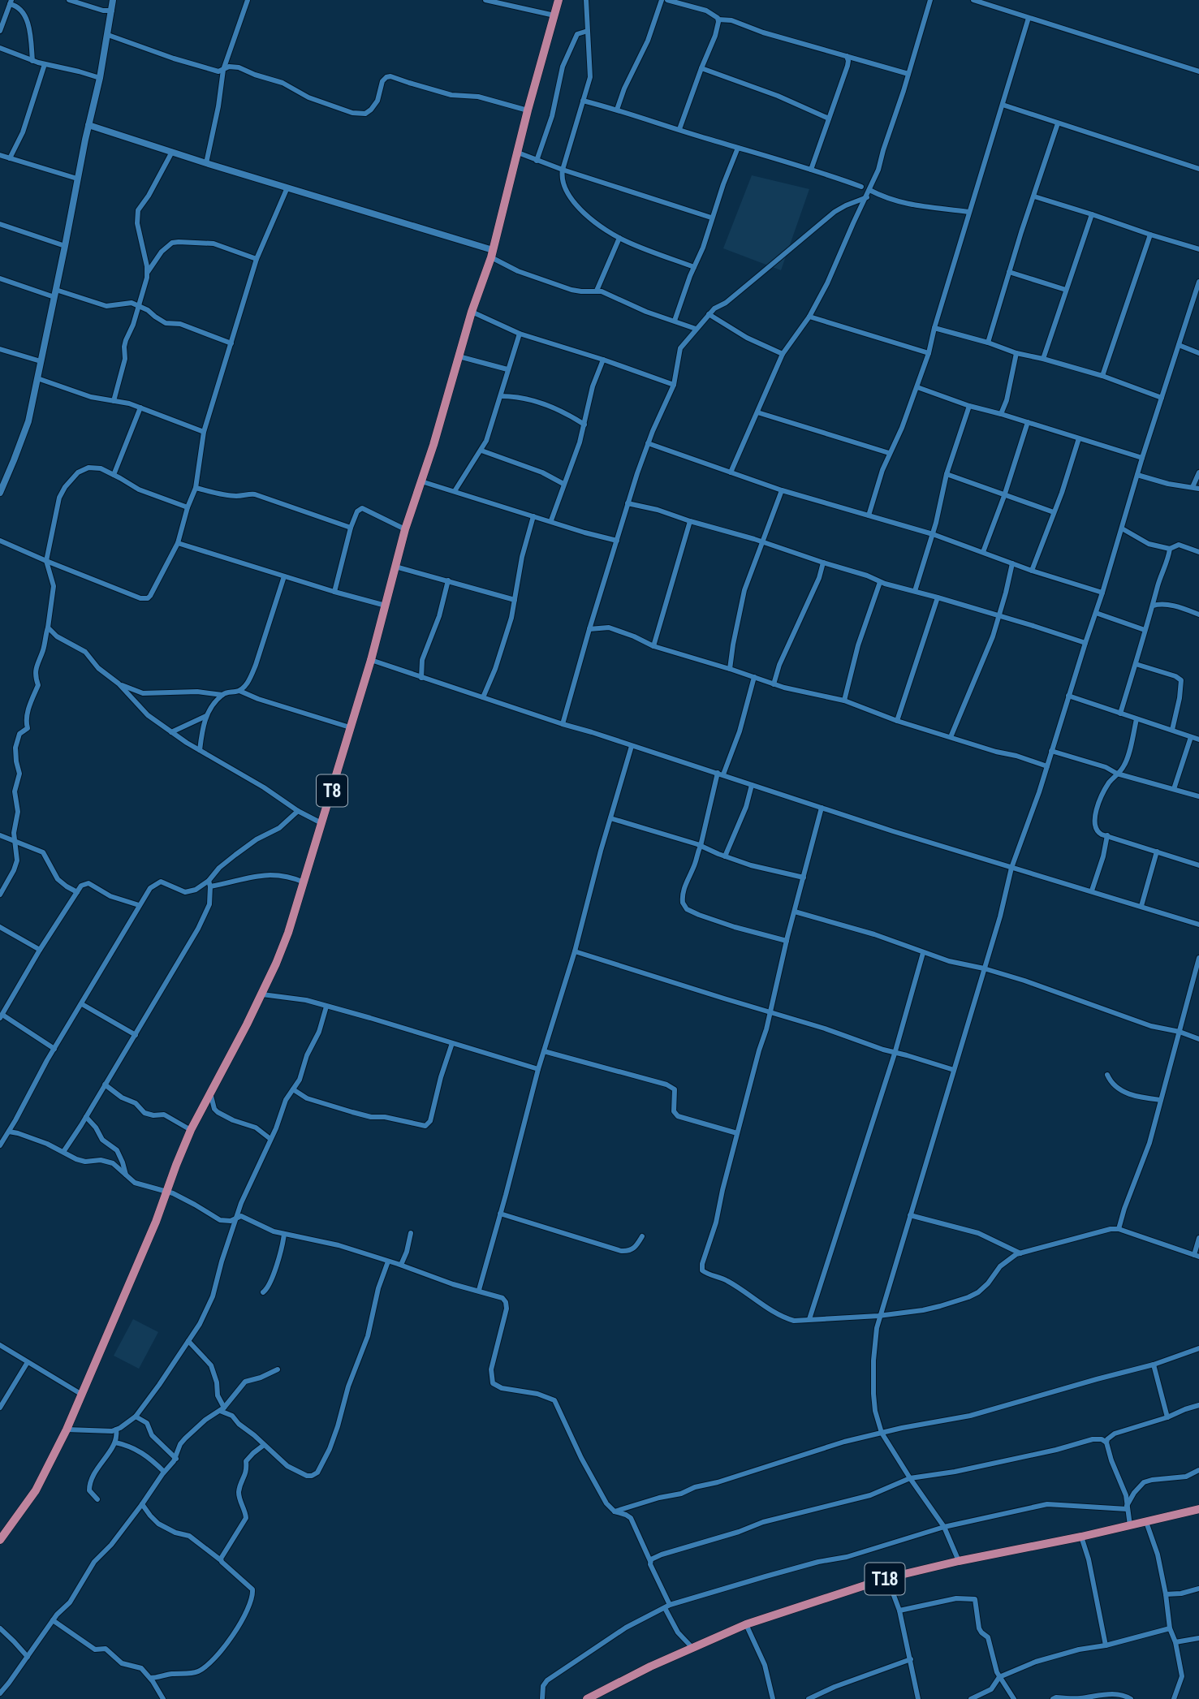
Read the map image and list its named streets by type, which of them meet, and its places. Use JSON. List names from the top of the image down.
{
  "streets": {
    "highway": ["T8", "T18"]
  }
}
